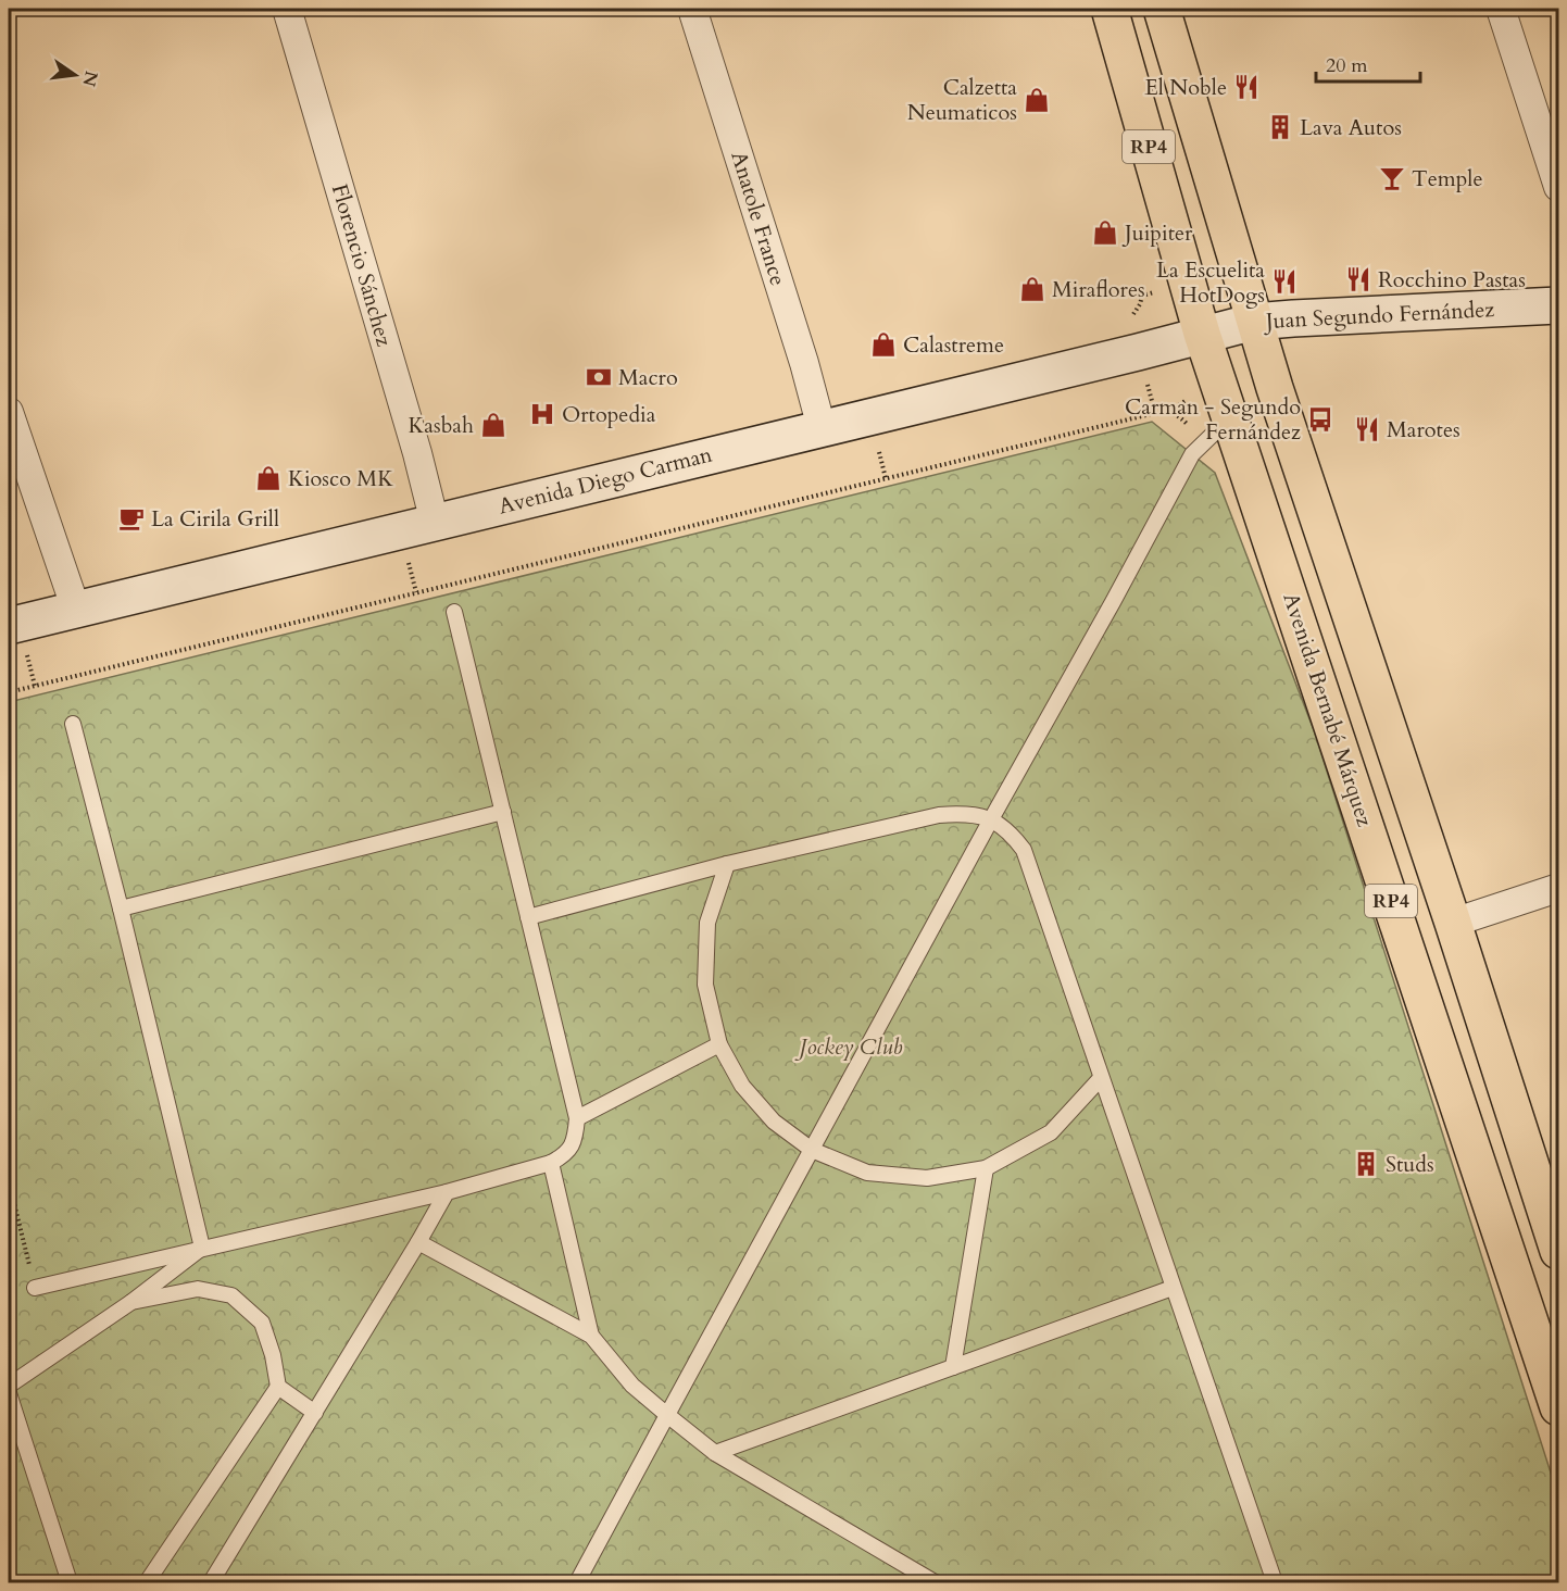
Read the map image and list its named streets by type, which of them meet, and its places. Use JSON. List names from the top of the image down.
{
  "streets": {
    "main road": [
      "RP4",
      "Juan Segundo Fernández",
      "Avenida Diego Carman",
      "Avenida Bernabé Márquez"
    ],
    "street": ["Anatole France", "Florencio Sánchez"]
  },
  "crossings": [
    ["RP4", "Juan Segundo Fernández"],
    ["Anatole France", "Avenida Diego Carman"],
    ["Florencio Sánchez", "Avenida Diego Carman"],
    ["Juan Segundo Fernández", "Avenida Diego Carman"],
    ["Juan Segundo Fernández", "Avenida Bernabé Márquez"],
    ["Avenida Diego Carman", "Avenida Bernabé Márquez"]
  ],
  "parks": ["Jockey Club"],
  "places": {
    "restaurant": [
      "El Noble",
      "Rocchino Pastas",
      "La Escuelita HotDogs",
      "Marotes"
    ],
    "shop": [
      "Calzetta Neumaticos",
      "Juipiter",
      "Miraflores",
      "Calastreme",
      "Kasbah",
      "Kiosco MK"
    ],
    "building": ["Lava Autos", "Studs"],
    "bar": ["Temple"],
    "bank": ["Macro"],
    "hospital": ["Ortopedia"],
    "bus stop": ["Carman - Segundo Fernández"],
    "cafe": ["La Cirila Grill"]
  },
  "scale_bar": "20 m",
  "north": "right"
}
